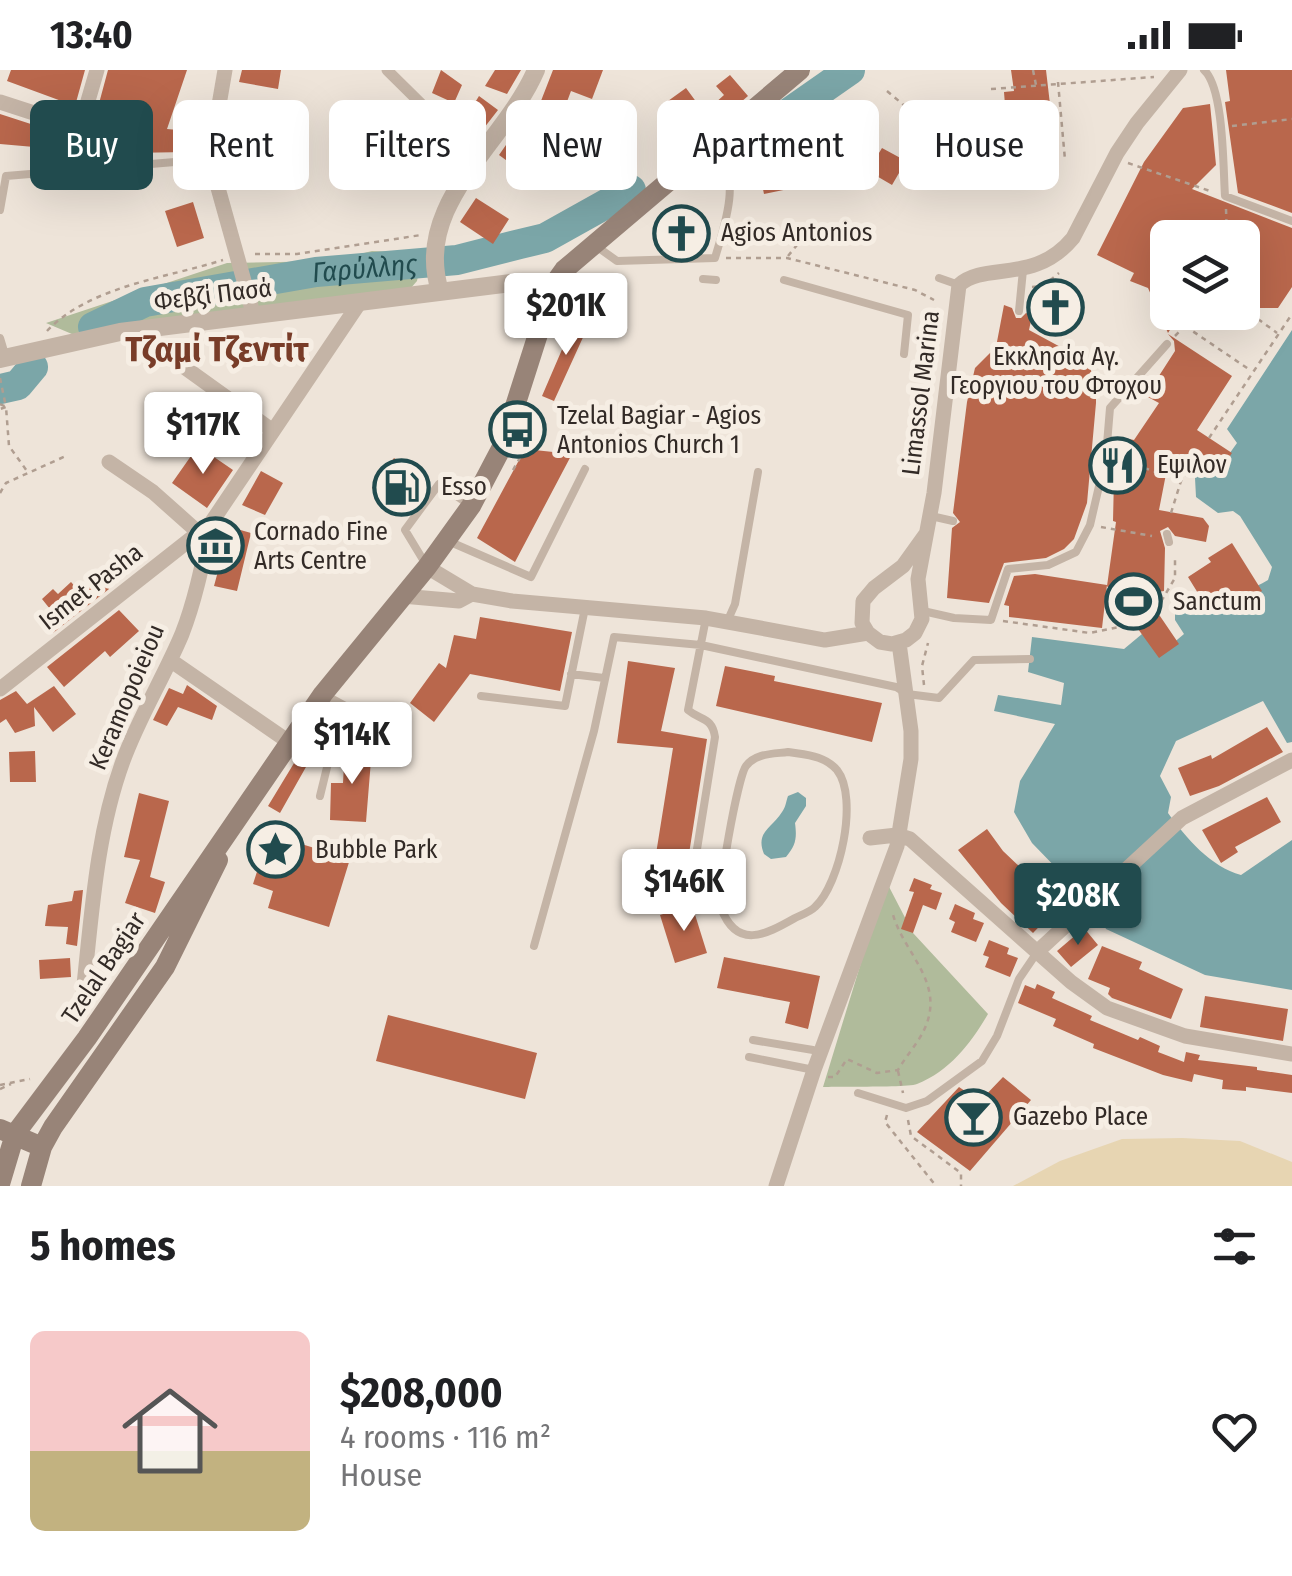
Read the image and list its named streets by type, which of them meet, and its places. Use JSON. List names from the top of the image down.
{
  "streets": {
    "main road": ["Tzelal Bagiar"],
    "street": [
      "Φεβζί Πασά",
      "Limassol Marina",
      "Ismet Pasha",
      "Keramopoieiou"
    ]
  },
  "crossings": [
    ["Φεβζί Πασά", "Tzelal Bagiar"],
    ["Ismet Pasha", "Keramopoieiou"]
  ],
  "districts": ["Τζαμί Τζεντίτ"],
  "water": ["Γαρύλλης"],
  "places": {
    "church": ["Agios Antonios", "Εκκλησία Αγ. Γεοργιου του Φτοχου"],
    "bus stop": ["Tzelal Bagiar - Agios Antonios Church 1"],
    "restaurant": ["Εψιλον"],
    "fuel station": ["Esso"],
    "museum": ["Cornado Fine Arts Centre"],
    "sports": ["Sanctum"],
    "place": ["Bubble Park"],
    "bar": ["Gazebo Place"]
  },
  "page": {
    "status": "13:40",
    "chip": [
      "Buy",
      "Rent",
      "Filters",
      "New",
      "Apartment",
      "House"
    ],
    "price": [
      "$201K",
      "$117K",
      "$114K",
      "$146K",
      "$208K"
    ],
    "heading": "5 homes",
    "list": [
      {
        "name": "$208,000",
        "note": "4 rooms · 116 m² · House"
      }
    ]
  }
}
